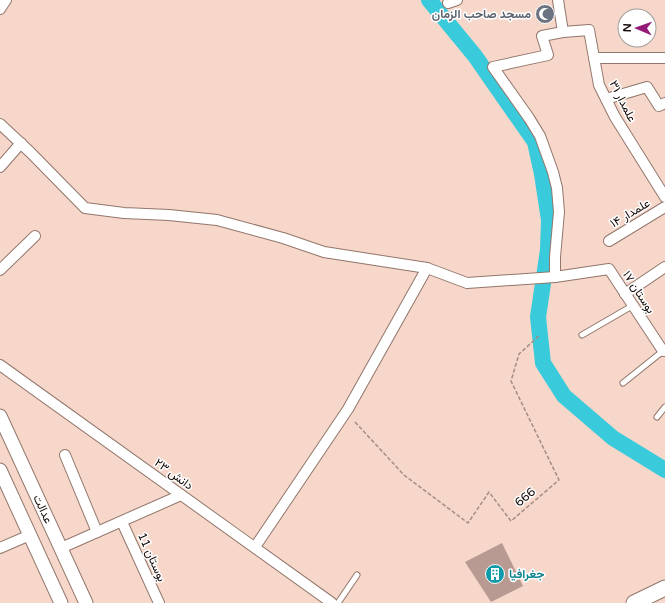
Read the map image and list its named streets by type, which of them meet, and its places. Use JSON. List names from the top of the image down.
{
  "streets": {
    "street": [
      "علمدار ۳۱",
      "علمدار ۱۴",
      "بوستان ۱۷",
      "دانش ۲۳",
      "عدالت",
      "بوستان 11"
    ],
    "path": ["666"]
  },
  "crossings": [
    ["علمدار ۳۱", "بوستان ۱۷"]
  ],
  "places": {
    "mosque": ["مسجد صاحب الزمان"],
    "building": ["جغرافیا"]
  },
  "north": "left"
}
